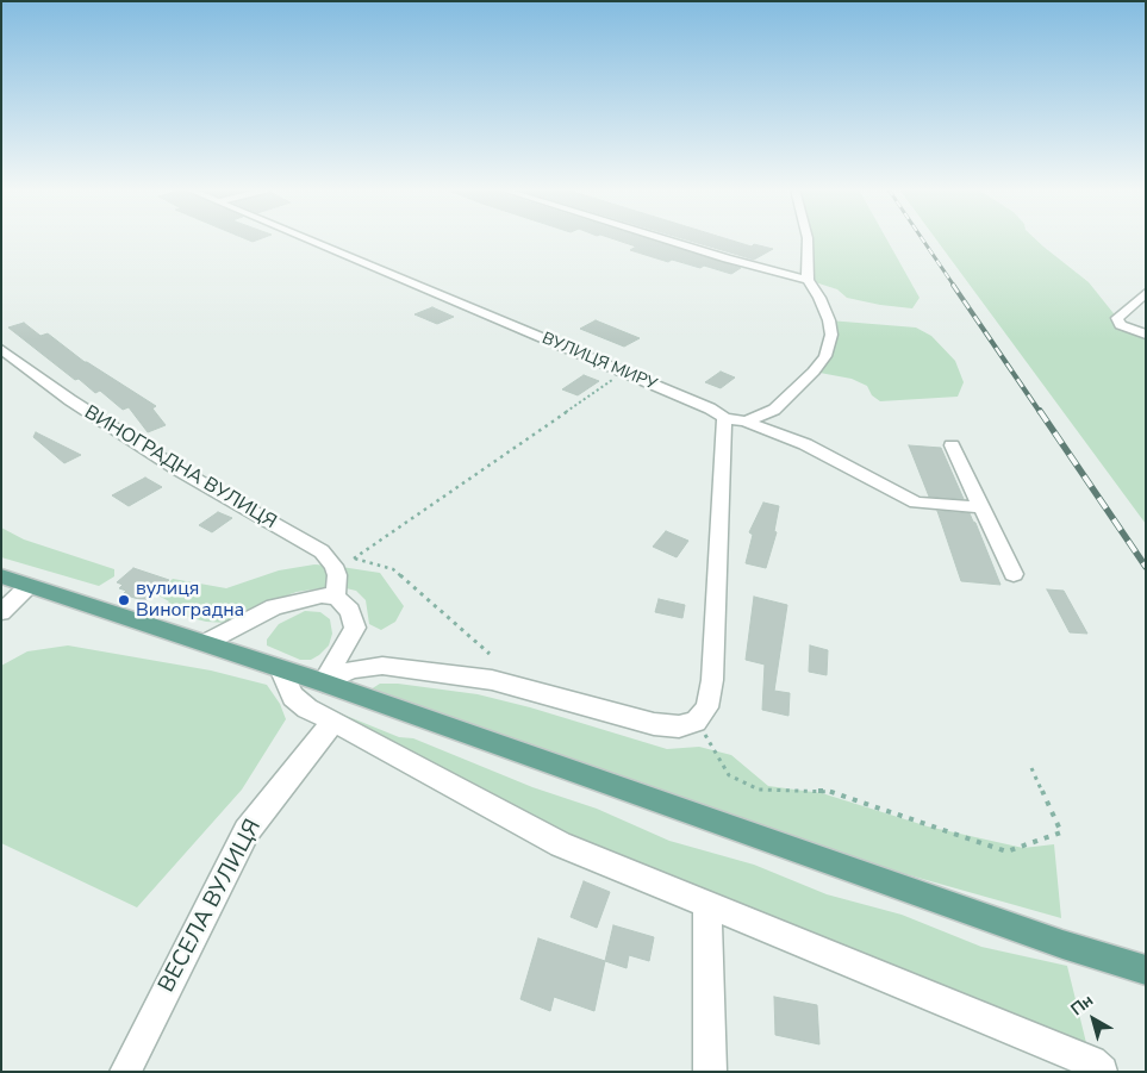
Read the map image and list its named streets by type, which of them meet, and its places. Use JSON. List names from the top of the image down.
{
  "streets": {
    "street": ["ВУЛИЦЯ МИРУ", "ВИНОГРАДНА ВУЛИЦЯ", "ВЕСЕЛА ВУЛИЦЯ"]
  },
  "places": ["вулиця Виноградна"],
  "north": "top left"
}
